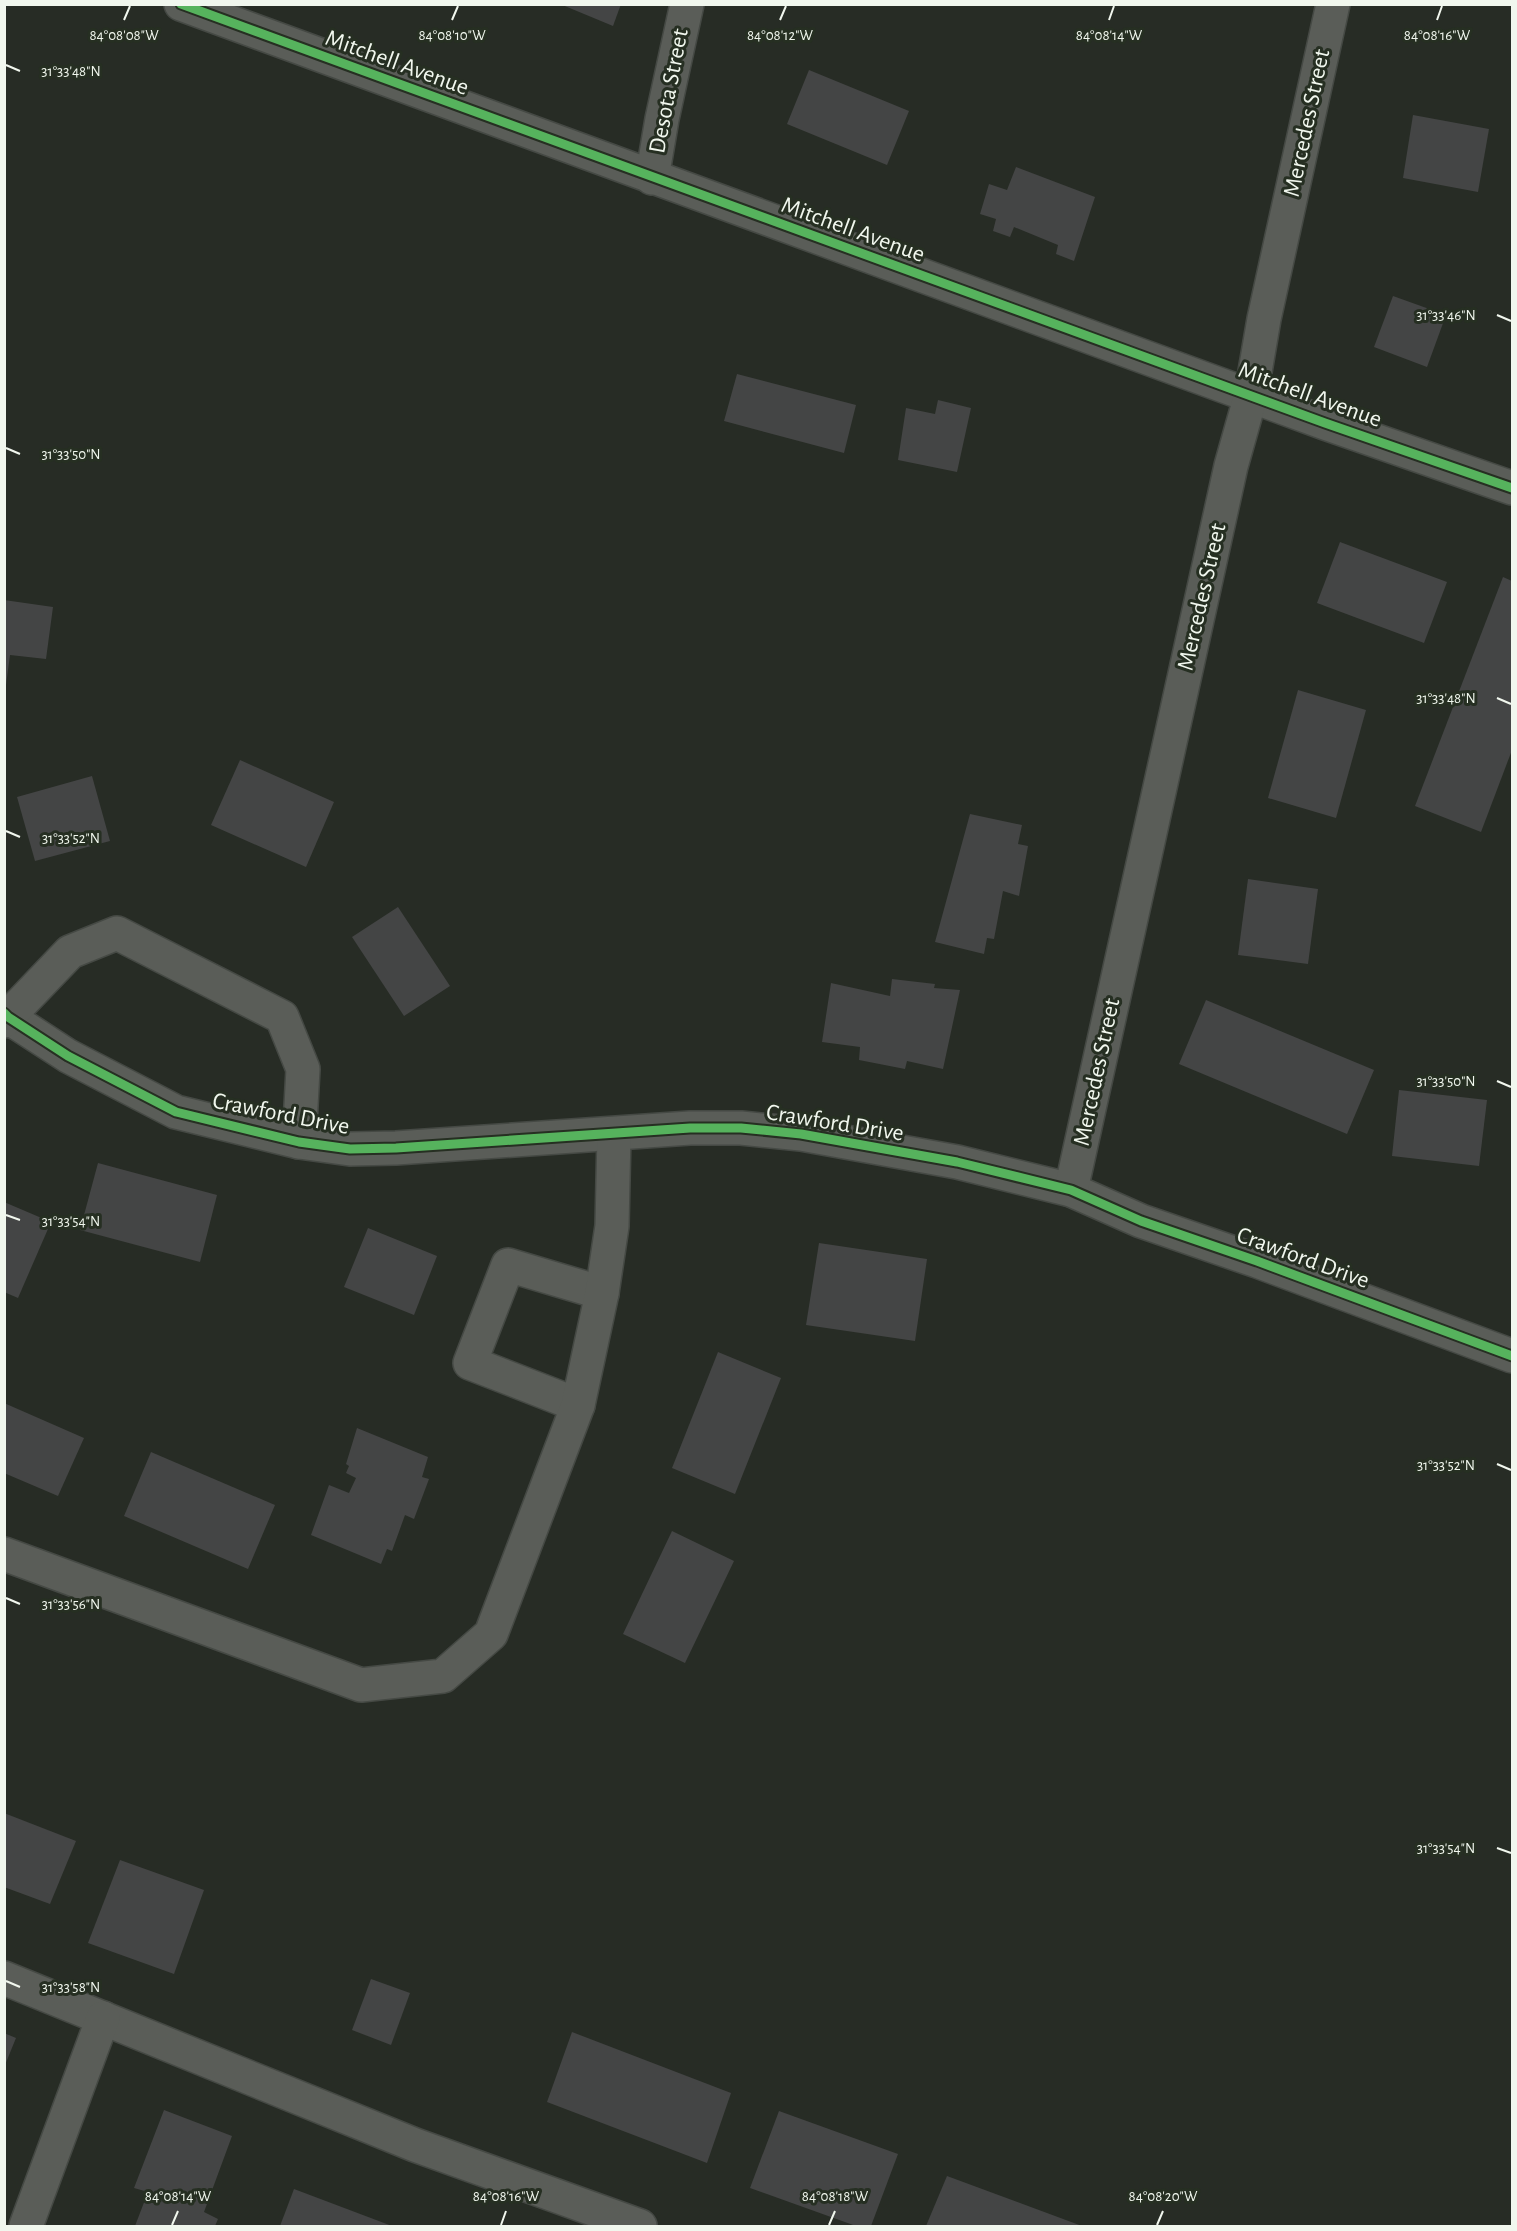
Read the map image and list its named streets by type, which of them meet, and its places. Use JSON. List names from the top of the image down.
{
  "streets": {
    "street": [
      "Mitchell Avenue",
      "Desota Street",
      "Mercedes Street",
      "Crawford Drive"
    ]
  },
  "crossings": [
    ["Mitchell Avenue", "Desota Street"],
    ["Mitchell Avenue", "Mercedes Street"],
    ["Mercedes Street", "Crawford Drive"]
  ],
  "coordinates": [
    "84°08'08\"W",
    "84°08'10\"W",
    "84°08'14\"W",
    "84°08'16\"W",
    "84°08'12\"W",
    "31°33'48\"N",
    "31°33'46\"N",
    "31°33'50\"N",
    "31°33'52\"N",
    "31°33'54\"N",
    "31°33'56\"N",
    "31°33'58\"N",
    "84°08'18\"W",
    "84°08'20\"W"
  ]
}
